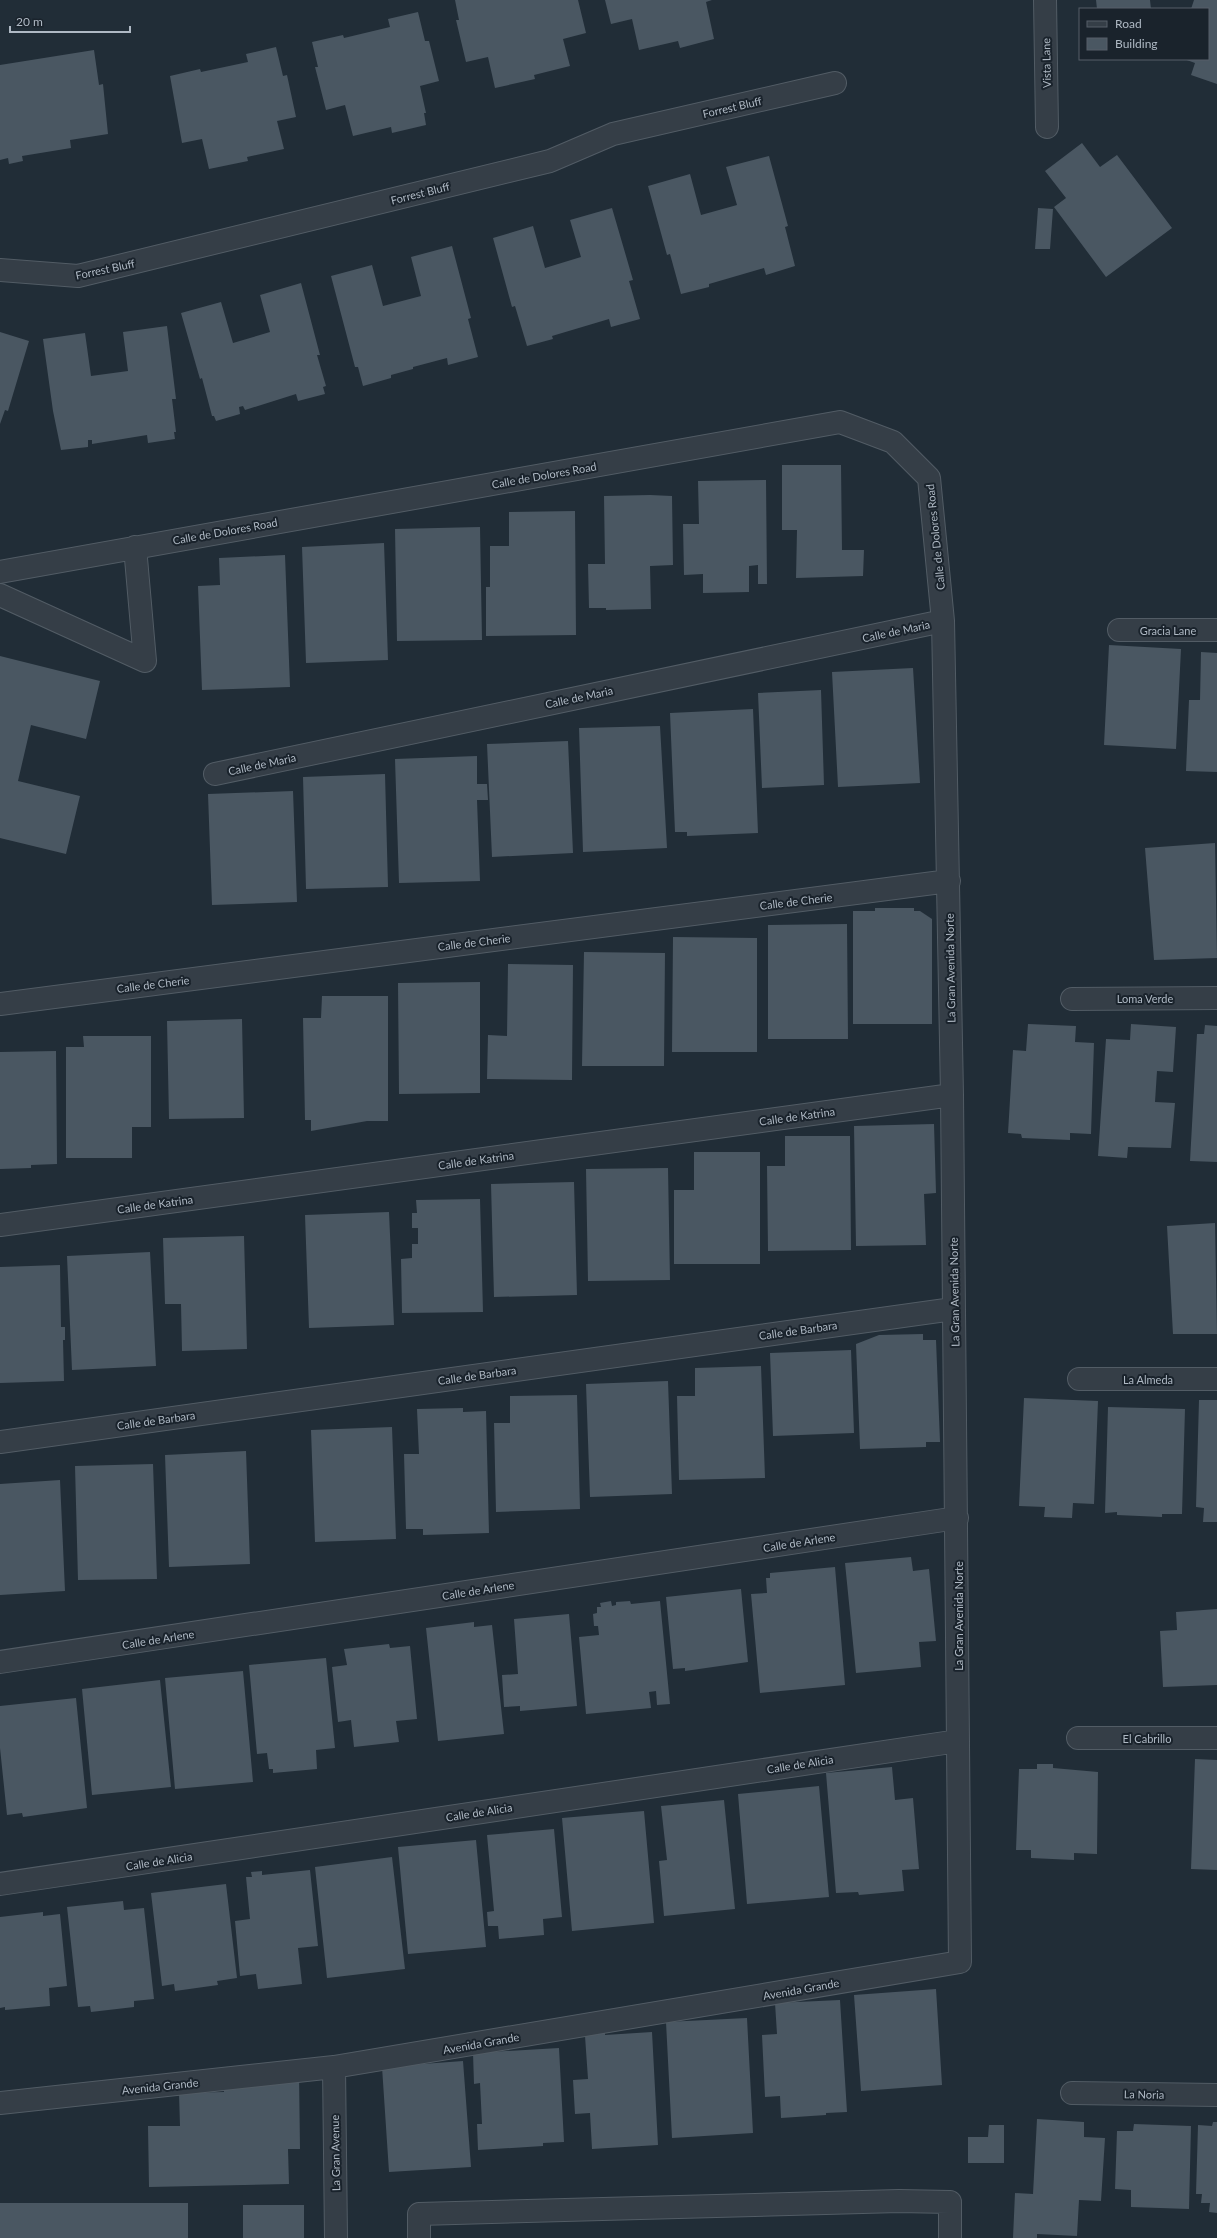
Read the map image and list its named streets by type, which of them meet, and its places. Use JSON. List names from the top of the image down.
{
  "streets": {
    "street": [
      "Vista Lane",
      "Forrest Bluff",
      "Calle de Dolores Road",
      "Gracia Lane",
      "Calle de Maria",
      "Calle de Cherie",
      "La Gran Avenida Norte",
      "Loma Verde",
      "Calle de Katrina",
      "Calle de Barbara",
      "La Almeda",
      "Calle de Arlene",
      "El Cabrillo",
      "Calle de Alicia",
      "Avenida Grande",
      "La Noria",
      "La Gran Avenue"
    ]
  },
  "crossings": [
    ["Calle de Dolores Road", "Calle de Maria"],
    ["Calle de Dolores Road", "La Gran Avenida Norte"],
    ["Calle de Maria", "La Gran Avenida Norte"],
    ["Calle de Cherie", "La Gran Avenida Norte"],
    ["La Gran Avenida Norte", "Calle de Katrina"],
    ["La Gran Avenida Norte", "Calle de Barbara"],
    ["La Gran Avenida Norte", "Calle de Arlene"],
    ["La Gran Avenida Norte", "Calle de Alicia"],
    ["La Gran Avenida Norte", "Avenida Grande"],
    ["Avenida Grande", "La Gran Avenue"]
  ],
  "legend": ["Road", "Building"],
  "scale_bar": "20 m"
}
